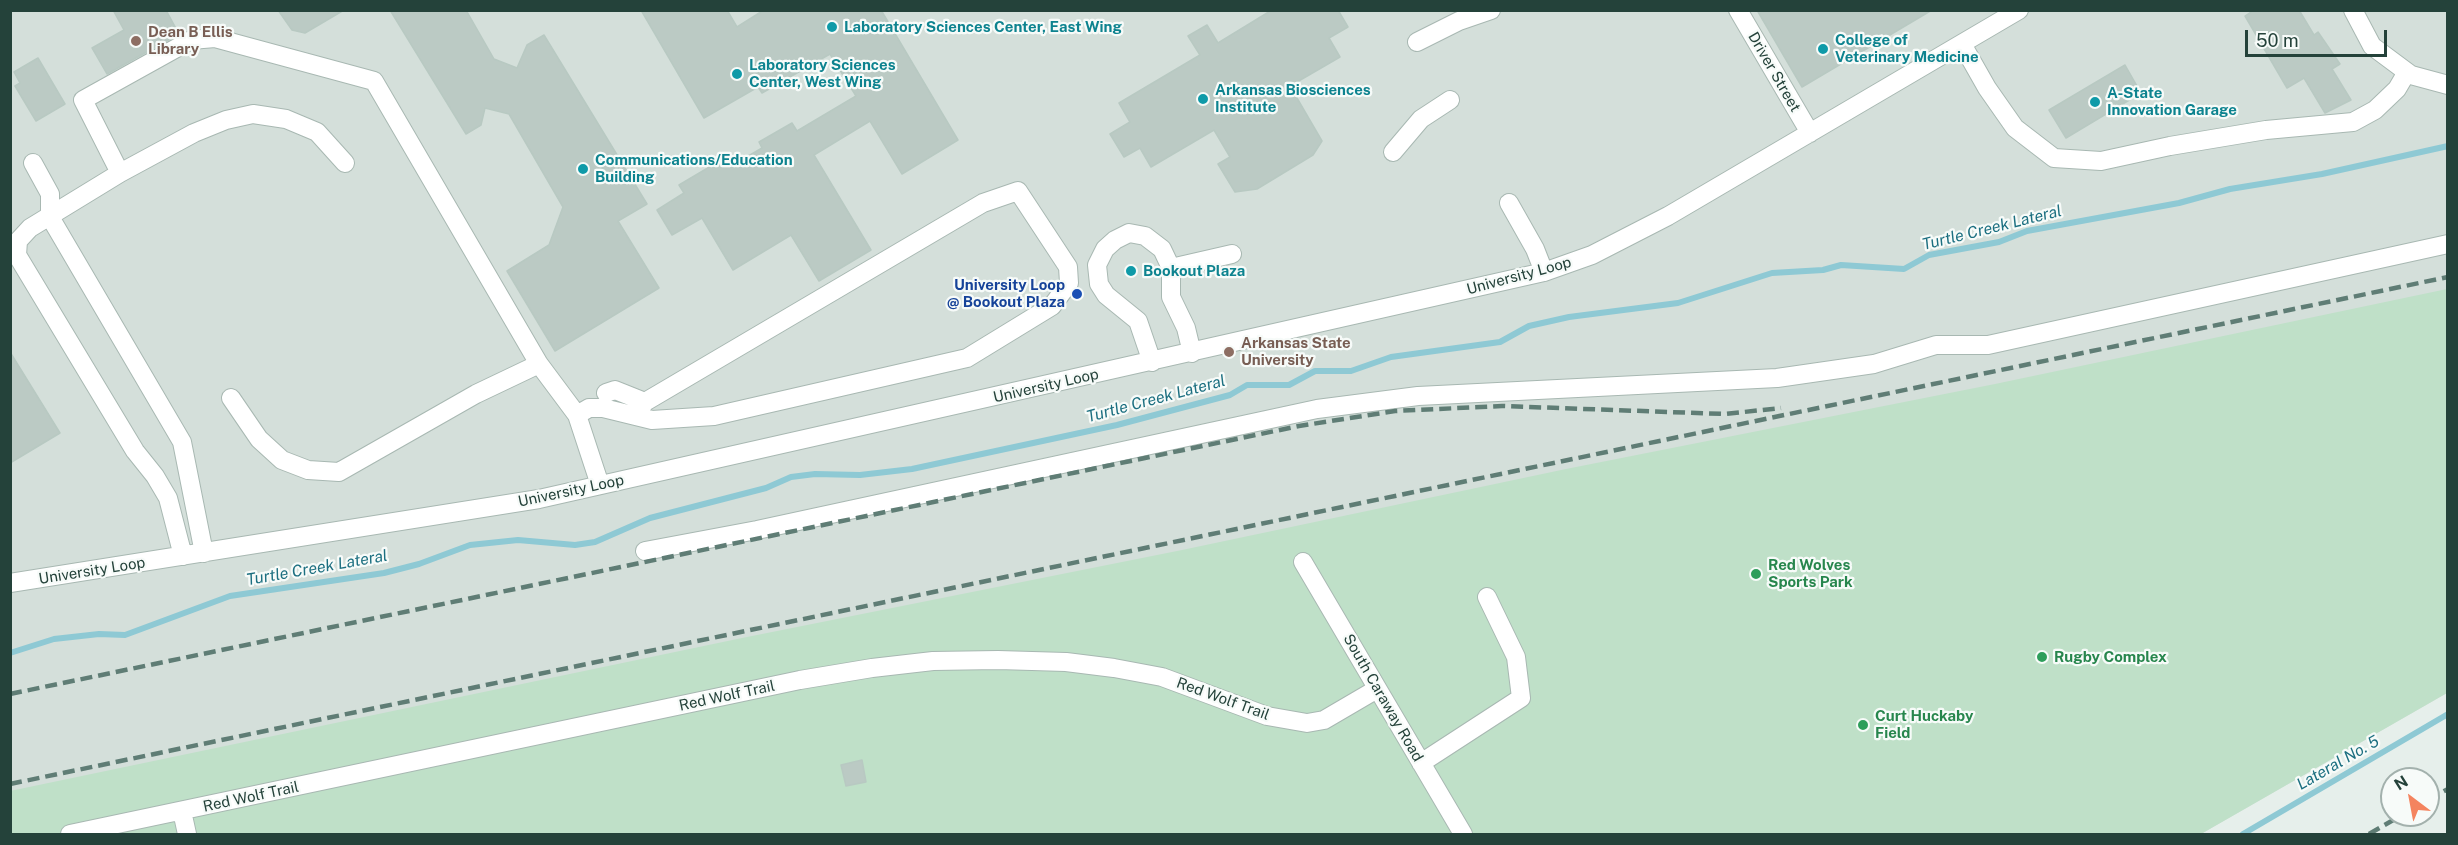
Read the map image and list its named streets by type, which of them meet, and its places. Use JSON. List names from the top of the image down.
{
  "streets": {
    "street": [
      "Driver Street",
      "University Loop",
      "Red Wolf Trail",
      "South Caraway Road"
    ]
  },
  "crossings": [
    ["Driver Street", "University Loop"],
    ["Red Wolf Trail", "South Caraway Road"]
  ],
  "water": ["Turtle Creek Lateral", "Lateral No. 5"],
  "places": [
    "Laboratory Sciences Center, East Wing",
    "Dean B Ellis Library",
    "College of Veterinary Medicine",
    "Laboratory Sciences Center, West Wing",
    "Arkansas Biosciences Institute",
    "A-State Innovation Garage",
    "Communications/Education Building",
    "Bookout Plaza",
    "University Loop @ Bookout Plaza",
    "Arkansas State University",
    "Red Wolves Sports Park",
    "Rugby Complex",
    "Curt Huckaby Field"
  ],
  "scale_bar": "50 m",
  "north": "top left"
}
